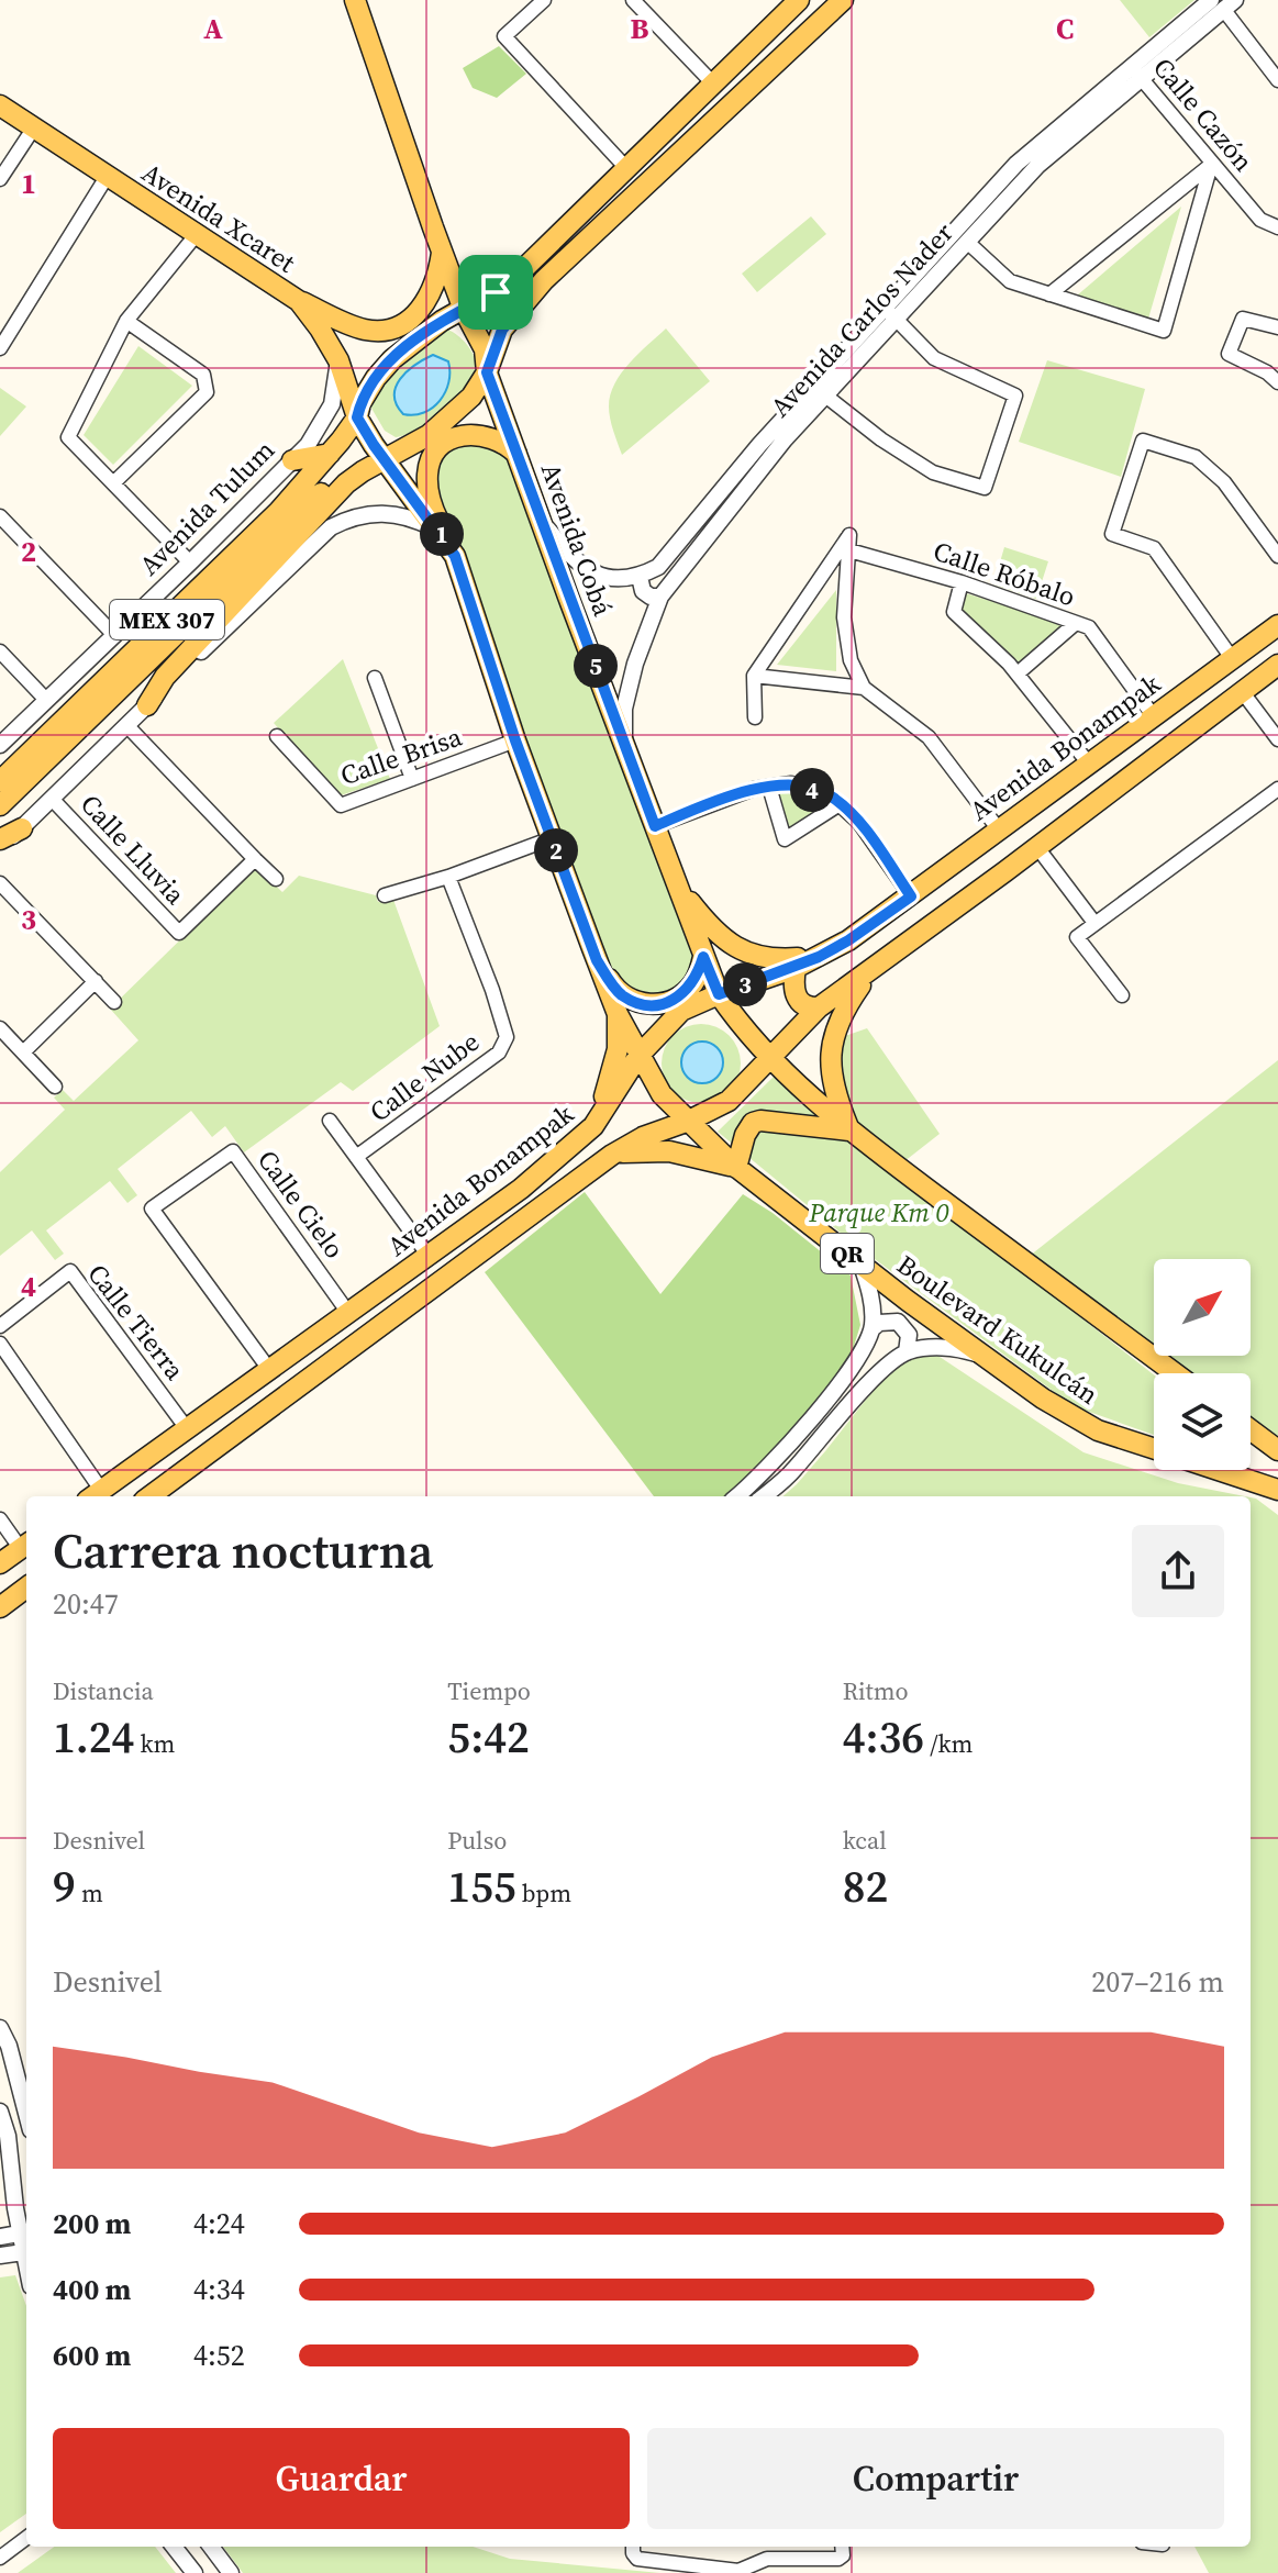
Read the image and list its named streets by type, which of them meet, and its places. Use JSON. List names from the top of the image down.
{
  "streets": {
    "main road": [
      "Avenida Xcaret",
      "Avenida Tulum",
      "Avenida Cobá",
      "MEX 307",
      "Avenida Bonampak",
      "QR",
      "Boulevard Kukulcán"
    ],
    "street": [
      "Calle Cazón",
      "Avenida Carlos Nader",
      "Calle Róbalo",
      "Calle Brisa",
      "Calle Lluvia",
      "Calle Nube",
      "Calle Cielo",
      "Calle Tierra"
    ]
  },
  "crossings": [
    ["Calle Cazón", "Avenida Carlos Nader"],
    ["Avenida Xcaret", "Avenida Tulum"],
    ["Avenida Xcaret", "MEX 307"],
    ["Avenida Carlos Nader", "Avenida Cobá"],
    ["Avenida Tulum", "Avenida Cobá"],
    ["Avenida Cobá", "Avenida Bonampak"],
    ["Avenida Cobá", "Boulevard Kukulcán"],
    ["Calle Róbalo", "Avenida Bonampak"],
    ["Avenida Bonampak", "Calle Nube"],
    ["Avenida Bonampak", "Calle Cielo"],
    ["Avenida Bonampak", "Calle Tierra"],
    ["Avenida Bonampak", "Boulevard Kukulcán"]
  ],
  "parks": ["Parque Km 0"],
  "north": "top right",
  "page": {
    "pins": [
      "1",
      "5",
      "4",
      "2",
      "3"
    ],
    "heading": ["Carrera nocturna", "20:47"],
    "stats": [
      ["Distancia", "1.24 km"],
      ["Tiempo", "5:42"],
      ["Ritmo", "4:36 /km"],
      ["Desnivel", "9 m"],
      ["Pulso", "155 bpm"],
      ["kcal", "82"]
    ],
    "chart": ["Desnivel", "207–216 m"],
    "list": [
      {
        "name": "200 m",
        "note": "4:24"
      },
      {
        "name": "400 m",
        "note": "4:34"
      },
      {
        "name": "600 m",
        "note": "4:52"
      }
    ],
    "buttons": ["Guardar", "Compartir"]
  },
  "grid": {
    "columns": ["A", "B", "C"],
    "rows": [
      "1",
      "2",
      "3",
      "4"
    ]
  }
}
